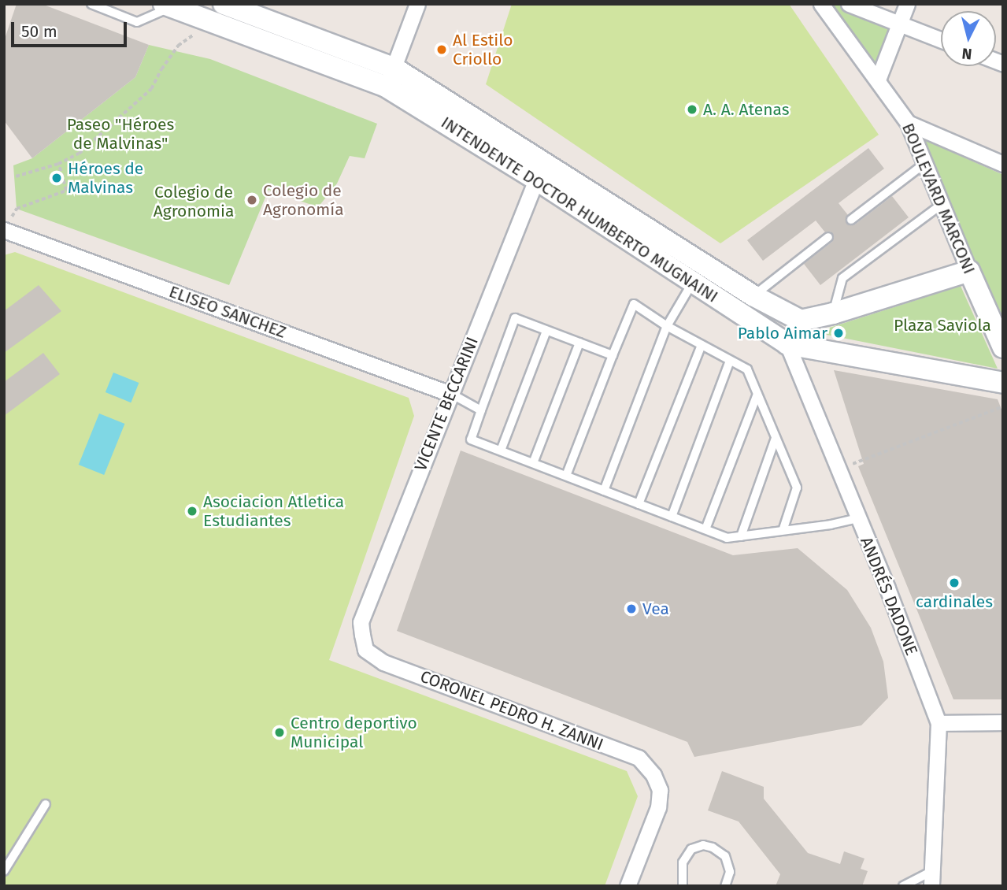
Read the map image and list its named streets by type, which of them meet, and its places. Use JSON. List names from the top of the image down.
{
  "streets": {
    "main road": ["BOULEVARD MARCONI", "INTENDENTE DOCTOR HUMBERTO MUGNAINI"],
    "street": [
      "ELISEO SANCHEZ",
      "VICENTE BECCARINI",
      "ANDRÉS DADONE",
      "CORONEL PEDRO H. ZANNI"
    ]
  },
  "crossings": [
    ["INTENDENTE DOCTOR HUMBERTO MUGNAINI", "VICENTE BECCARINI"],
    ["INTENDENTE DOCTOR HUMBERTO MUGNAINI", "ANDRÉS DADONE"],
    ["ELISEO SANCHEZ", "VICENTE BECCARINI"],
    ["VICENTE BECCARINI", "CORONEL PEDRO H. ZANNI"]
  ],
  "parks": ["Paseo \"Héroes de Malvinas\"", "Colegio de Agronomia", "Plaza Saviola"],
  "places": [
    "Al Estilo Criollo",
    "A. A. Atenas",
    "Héroes de Malvinas",
    "Colegio de Agronomía",
    "Pablo Aimar",
    "Asociacion Atletica Estudiantes",
    "cardinales",
    "Vea",
    "Centro deportivo Municipal"
  ],
  "scale_bar": "50 m",
  "north": "bottom"
}
